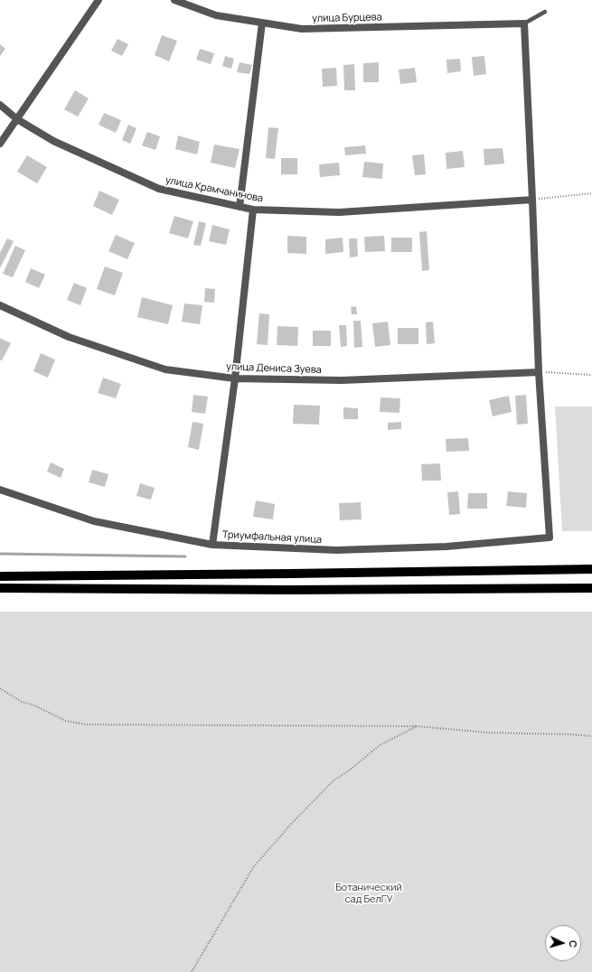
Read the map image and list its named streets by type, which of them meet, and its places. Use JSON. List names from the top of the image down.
{
  "streets": {
    "street": [
      "улица Бурцева",
      "улица Крамчанинова",
      "улица Дениса Зуева",
      "Триумфальная улица"
    ]
  },
  "crossings": [
    ["улица Дениса Зуева", "Триумфальная улица"]
  ],
  "parks": ["Ботанический сад БелГУ"],
  "north": "right"
}
